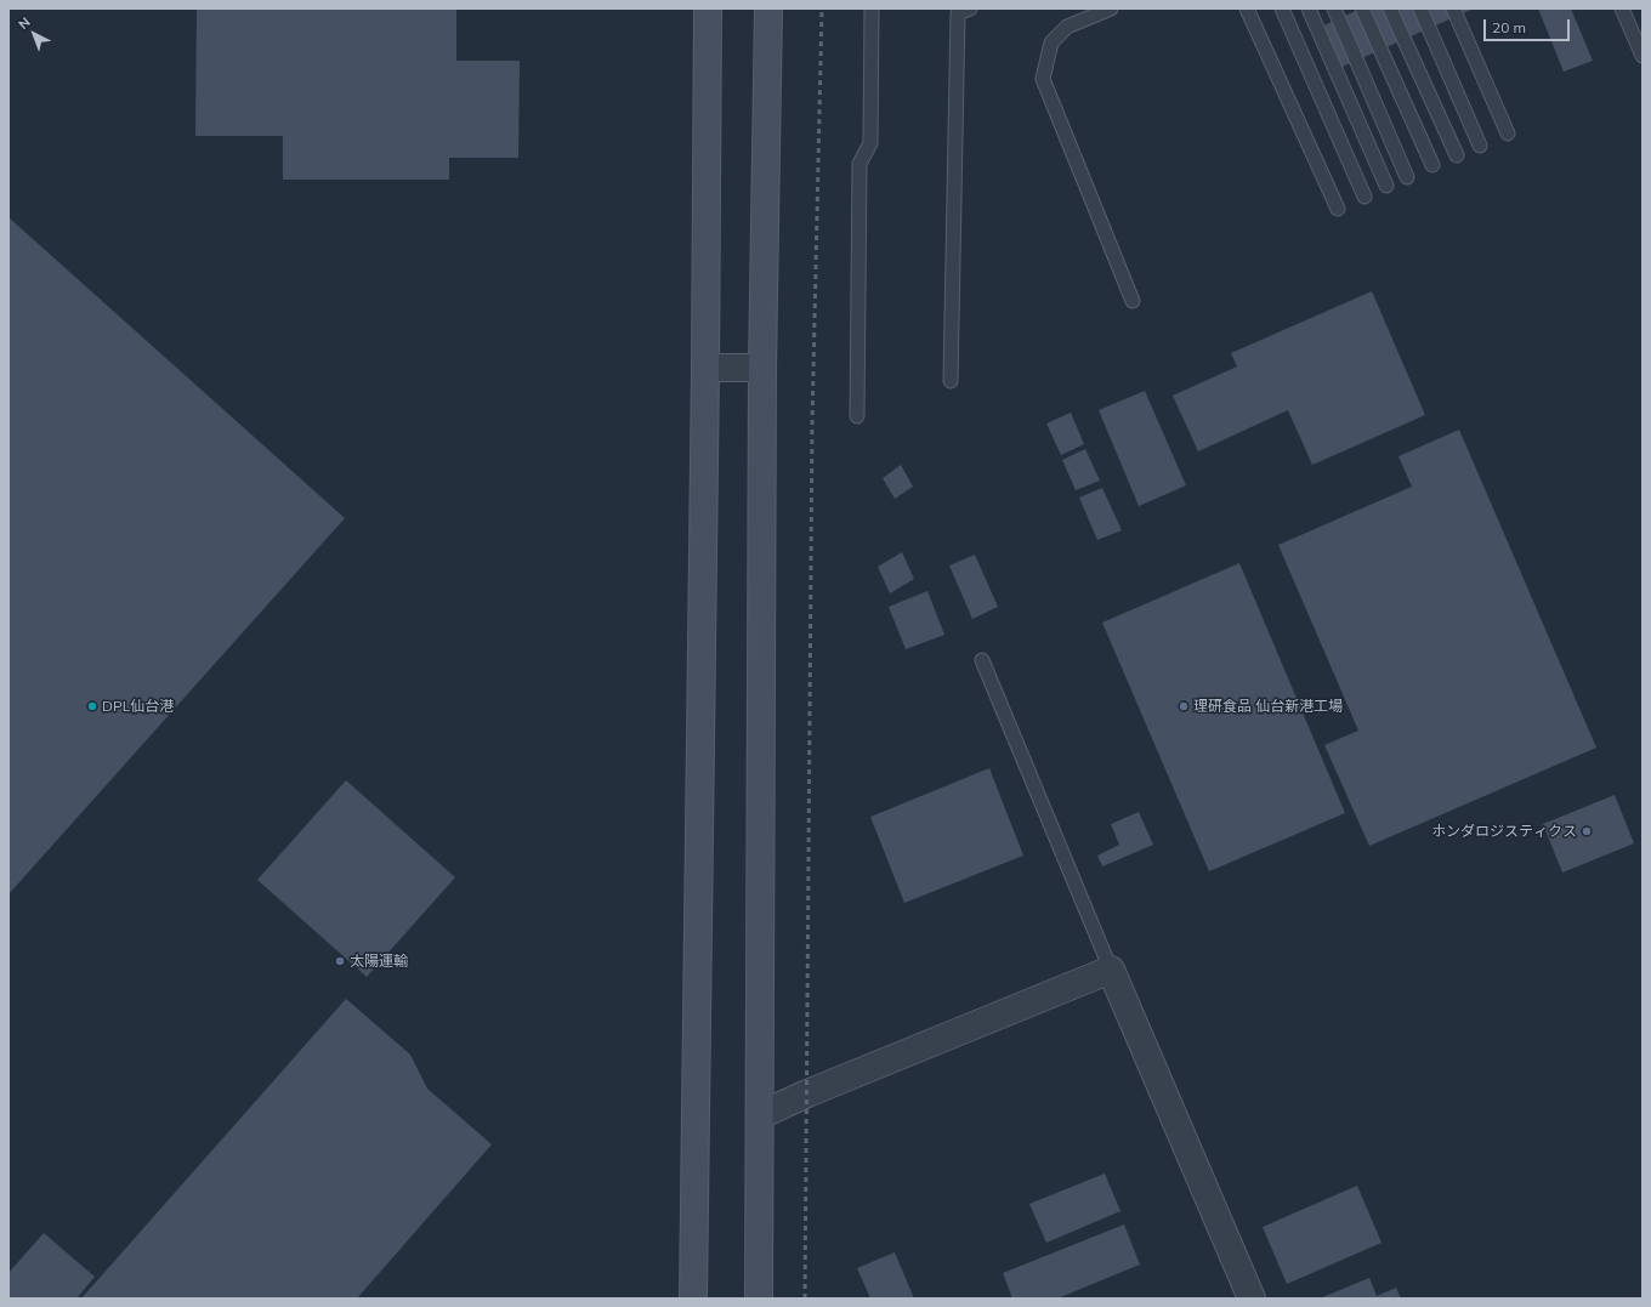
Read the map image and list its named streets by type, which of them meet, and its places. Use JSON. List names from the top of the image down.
{
  "places": [
    "DPL仙台港",
    "理研食品 仙台新港工場",
    "ホンダロジスティクス",
    "太陽運輸"
  ],
  "scale_bar": "20 m",
  "north": "top left"
}
